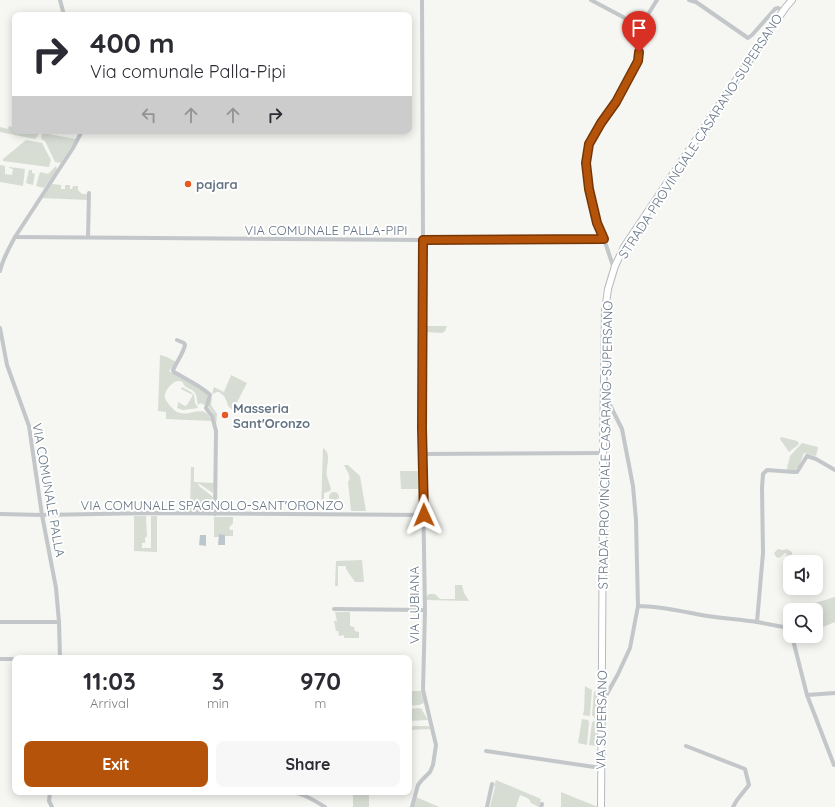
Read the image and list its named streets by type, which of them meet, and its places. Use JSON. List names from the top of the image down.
{
  "streets": {
    "main road": ["STRADA PROVINCIALE CASARANO-SUPERSANO", "VIA SUPERSANO"],
    "street": [
      "VIA COMUNALE PALLA-PIPI",
      "VIA COMUNALE PALLA",
      "VIA COMUNALE SPAGNOLO-SANT'ORONZO",
      "VIA LUBIANA"
    ]
  },
  "crossings": [
    ["STRADA PROVINCIALE CASARANO-SUPERSANO", "VIA SUPERSANO"],
    ["VIA COMUNALE PALLA-PIPI", "VIA LUBIANA"],
    ["VIA COMUNALE PALLA", "VIA COMUNALE SPAGNOLO-SANT'ORONZO"],
    ["VIA COMUNALE SPAGNOLO-SANT'ORONZO", "VIA LUBIANA"]
  ],
  "places": ["pajara", "Masseria Sant'Oronzo"],
  "page": {
    "turn": ["400 m", "Via comunale Palla-Pipi"],
    "eta": [
      "11:03",
      "Arrival",
      "3",
      "min",
      "970",
      "m"
    ],
    "buttons": ["Exit", "Share"]
  }
}
